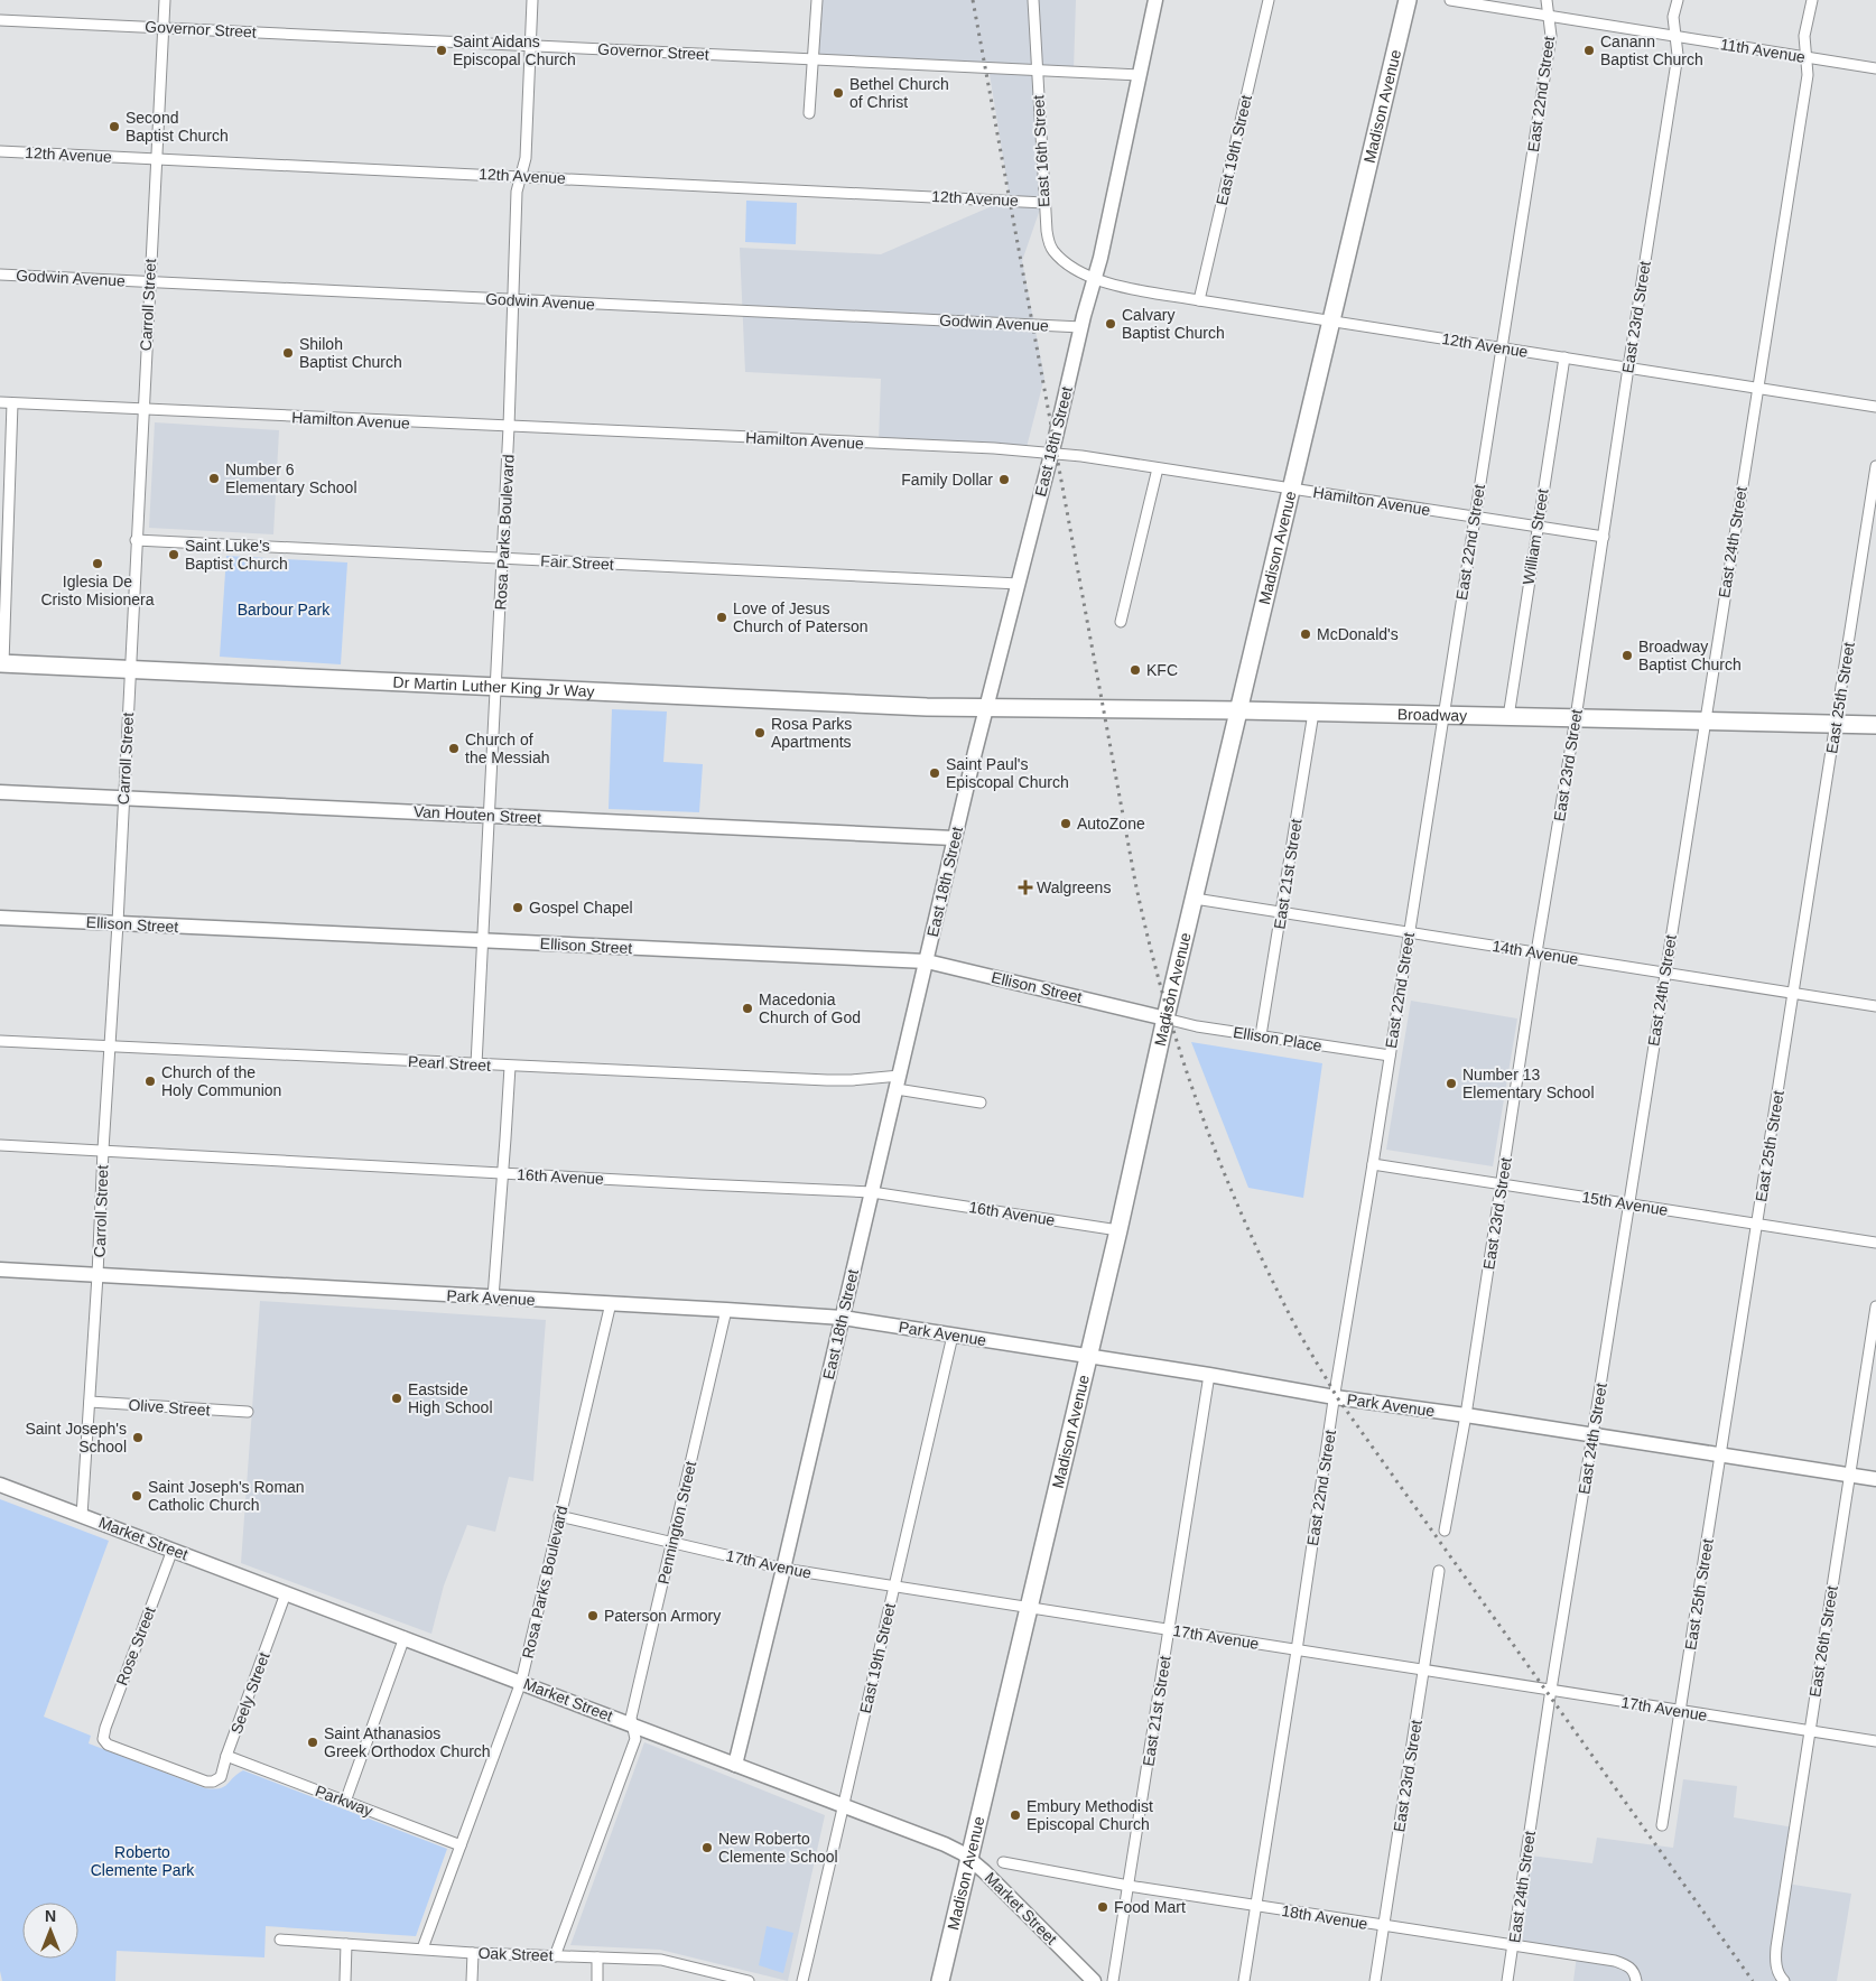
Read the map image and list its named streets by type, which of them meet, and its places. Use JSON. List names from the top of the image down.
{
  "streets": {
    "main road": ["Madison Avenue", "Dr Martin Luther King Jr Way", "Broadway"],
    "street": [
      "Governor Street",
      "11th Avenue",
      "East 22nd Street",
      "East 19th Street",
      "East 16th Street",
      "12th Avenue",
      "Godwin Avenue",
      "Carroll Street",
      "East 23rd Street",
      "Hamilton Avenue",
      "East 18th Street",
      "Rosa Parks Boulevard",
      "William Street",
      "East 24th Street",
      "Fair Street",
      "East 25th Street",
      "Van Houten Street",
      "East 21st Street",
      "Ellison Street",
      "14th Avenue",
      "Ellison Place",
      "Pearl Street",
      "16th Avenue",
      "15th Avenue",
      "Park Avenue",
      "Olive Street",
      "Pennington Street",
      "Market Street",
      "17th Avenue",
      "East 26th Street",
      "Rose Street",
      "Seely Street",
      "Parkway",
      "18th Avenue",
      "Oak Street"
    ]
  },
  "crossings": [
    ["Governor Street", "East 16th Street"],
    ["Governor Street", "Carroll Street"],
    ["Governor Street", "East 18th Street"],
    ["Governor Street", "Rosa Parks Boulevard"],
    ["11th Avenue", "East 22nd Street"],
    ["11th Avenue", "East 23rd Street"],
    ["11th Avenue", "East 24th Street"],
    ["East 22nd Street", "12th Avenue"],
    ["East 22nd Street", "Hamilton Avenue"],
    ["East 22nd Street", "Broadway"],
    ["East 22nd Street", "14th Avenue"],
    ["East 22nd Street", "Ellison Place"],
    ["East 22nd Street", "15th Avenue"],
    ["East 22nd Street", "Park Avenue"],
    ["East 22nd Street", "17th Avenue"],
    ["East 22nd Street", "18th Avenue"],
    ["Madison Avenue", "12th Avenue"],
    ["Madison Avenue", "Hamilton Avenue"],
    ["Madison Avenue", "Broadway"],
    ["Madison Avenue", "Ellison Street"],
    ["Madison Avenue", "14th Avenue"],
    ["Madison Avenue", "Ellison Place"],
    ["Madison Avenue", "16th Avenue"],
    ["Madison Avenue", "Park Avenue"],
    ["Madison Avenue", "Market Street"],
    ["Madison Avenue", "17th Avenue"],
    ["East 19th Street", "12th Avenue"],
    ["East 19th Street", "Park Avenue"],
    ["East 19th Street", "Market Street"],
    ["East 19th Street", "17th Avenue"],
    ["East 16th Street", "12th Avenue"],
    ["East 16th Street", "East 18th Street"],
    ["12th Avenue", "Carroll Street"],
    ["12th Avenue", "East 23rd Street"],
    ["12th Avenue", "East 18th Street"],
    ["12th Avenue", "Rosa Parks Boulevard"],
    ["12th Avenue", "William Street"],
    ["12th Avenue", "East 24th Street"],
    ["Godwin Avenue", "Carroll Street"],
    ["Godwin Avenue", "East 18th Street"],
    ["Godwin Avenue", "Rosa Parks Boulevard"],
    ["Carroll Street", "Hamilton Avenue"],
    ["Carroll Street", "Fair Street"],
    ["Carroll Street", "Dr Martin Luther King Jr Way"],
    ["Carroll Street", "Van Houten Street"],
    ["Carroll Street", "Ellison Street"],
    ["Carroll Street", "Pearl Street"],
    ["Carroll Street", "16th Avenue"],
    ["Carroll Street", "Park Avenue"],
    ["Carroll Street", "Olive Street"],
    ["Carroll Street", "Market Street"],
    ["East 23rd Street", "Hamilton Avenue"],
    ["East 23rd Street", "Broadway"],
    ["East 23rd Street", "14th Avenue"],
    ["East 23rd Street", "15th Avenue"],
    ["East 23rd Street", "Park Avenue"],
    ["East 23rd Street", "17th Avenue"],
    ["East 23rd Street", "18th Avenue"],
    ["Hamilton Avenue", "East 18th Street"],
    ["Hamilton Avenue", "Rosa Parks Boulevard"],
    ["Hamilton Avenue", "William Street"],
    ["East 18th Street", "Fair Street"],
    ["East 18th Street", "Dr Martin Luther King Jr Way"],
    ["East 18th Street", "Broadway"],
    ["East 18th Street", "Van Houten Street"],
    ["East 18th Street", "Ellison Street"],
    ["East 18th Street", "Pearl Street"],
    ["East 18th Street", "16th Avenue"],
    ["East 18th Street", "Park Avenue"],
    ["East 18th Street", "Market Street"],
    ["East 18th Street", "17th Avenue"],
    ["Rosa Parks Boulevard", "Fair Street"],
    ["Rosa Parks Boulevard", "Dr Martin Luther King Jr Way"],
    ["Rosa Parks Boulevard", "Van Houten Street"],
    ["Rosa Parks Boulevard", "Ellison Street"],
    ["Rosa Parks Boulevard", "Pearl Street"],
    ["Rosa Parks Boulevard", "Park Avenue"],
    ["Rosa Parks Boulevard", "Market Street"],
    ["Rosa Parks Boulevard", "17th Avenue"],
    ["Rosa Parks Boulevard", "Parkway"],
    ["Rosa Parks Boulevard", "Oak Street"],
    ["William Street", "Broadway"],
    ["East 24th Street", "Broadway"],
    ["East 24th Street", "14th Avenue"],
    ["East 24th Street", "15th Avenue"],
    ["East 24th Street", "Park Avenue"],
    ["East 24th Street", "17th Avenue"],
    ["East 24th Street", "18th Avenue"],
    ["Dr Martin Luther King Jr Way", "Broadway"],
    ["East 25th Street", "Broadway"],
    ["East 25th Street", "14th Avenue"],
    ["East 25th Street", "15th Avenue"],
    ["East 25th Street", "Park Avenue"],
    ["East 25th Street", "17th Avenue"],
    ["Broadway", "East 21st Street"],
    ["East 21st Street", "14th Avenue"],
    ["East 21st Street", "Ellison Place"],
    ["East 21st Street", "Park Avenue"],
    ["East 21st Street", "17th Avenue"],
    ["East 21st Street", "18th Avenue"],
    ["Ellison Street", "Ellison Place"],
    ["Park Avenue", "Pennington Street"],
    ["Park Avenue", "East 26th Street"],
    ["Pennington Street", "Market Street"],
    ["Pennington Street", "17th Avenue"],
    ["Pennington Street", "Oak Street"],
    ["Market Street", "Rose Street"],
    ["Market Street", "Seely Street"],
    ["17th Avenue", "East 26th Street"],
    ["Rose Street", "Seely Street"],
    ["Seely Street", "Parkway"]
  ],
  "parks": ["Barbour Park", "Roberto Clemente Park"],
  "places": {
    "other": [
      "Saint Aidans Episcopal Church",
      "Canann Baptist Church",
      "Bethel Church of Christ",
      "Second Baptist Church",
      "Calvary Baptist Church",
      "Shiloh Baptist Church",
      "Number 6 Elementary School",
      "Family Dollar",
      "Saint Luke's Baptist Church",
      "Iglesia De Cristo Misionera",
      "Love of Jesus Church of Paterson",
      "McDonald's",
      "Broadway Baptist Church",
      "KFC",
      "Rosa Parks Apartments",
      "Church of the Messiah",
      "Saint Paul's Episcopal Church",
      "AutoZone",
      "Gospel Chapel",
      "Macedonia Church of God",
      "Church of the Holy Communion",
      "Number 13 Elementary School",
      "Eastside High School",
      "Saint Joseph's School",
      "Saint Joseph's Roman Catholic Church",
      "Paterson Armory",
      "Saint Athanasios Greek Orthodox Church",
      "Embury Methodist Episcopal Church",
      "New Roberto Clemente School",
      "Food Mart"
    ],
    "health": ["Walgreens"]
  },
  "north": "top"
}
